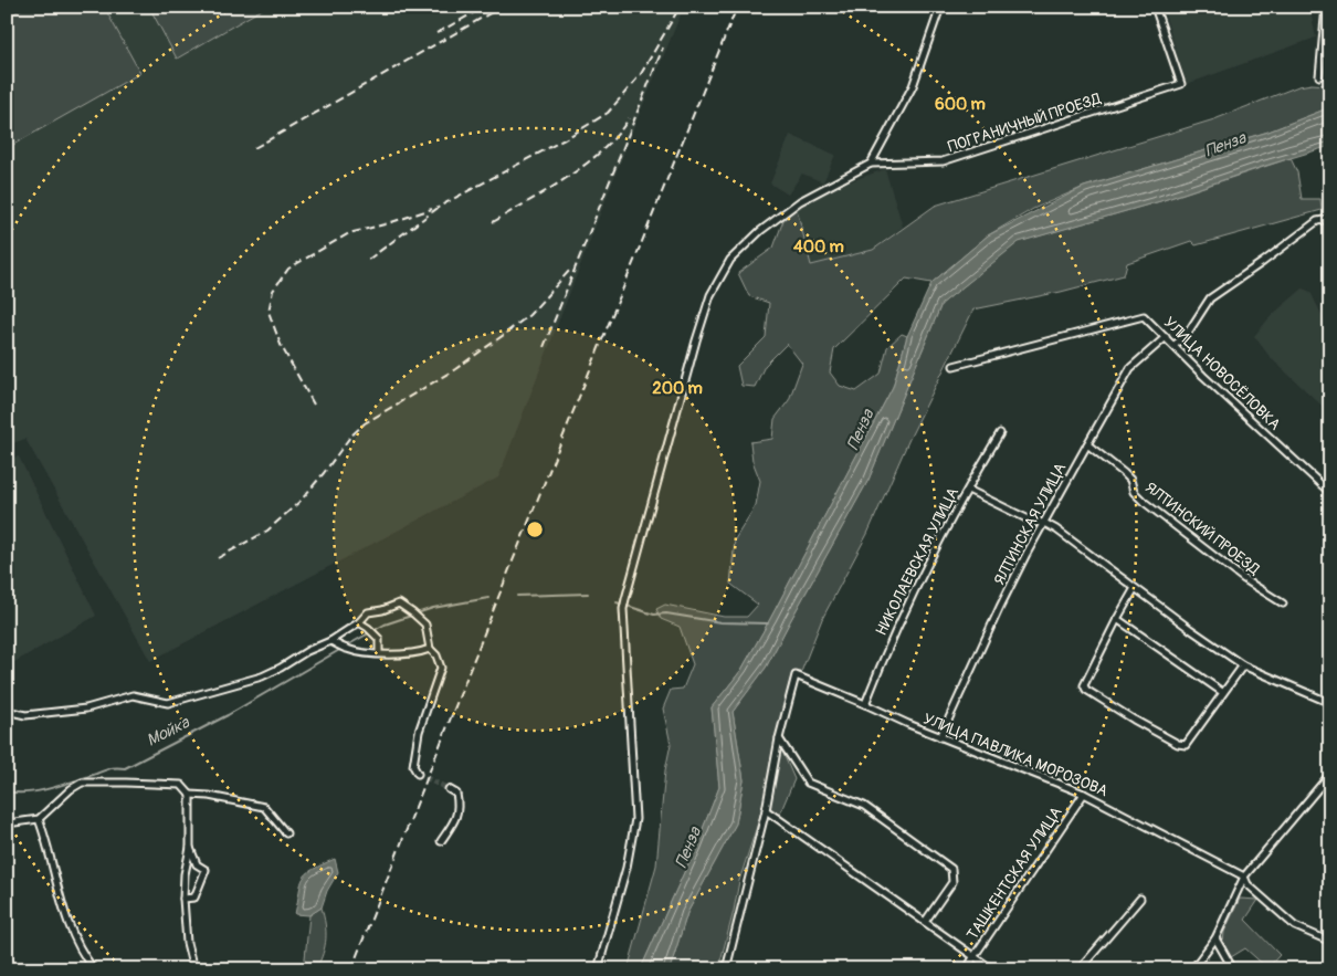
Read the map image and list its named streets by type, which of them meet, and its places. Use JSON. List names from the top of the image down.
{
  "streets": {
    "street": [
      "ПОГРАНИЧНЫЙ ПРОЕЗД",
      "УЛИЦА НОВОСЁЛОВКА",
      "ЯЛТИНСКАЯ УЛИЦА",
      "ЯЛТИНСКИЙ ПРОЕЗД",
      "НИКОЛАЕВСКАЯ УЛИЦА",
      "УЛИЦА ПАВЛИКА МОРОЗОВА",
      "ТАШКЕНТСКАЯ УЛИЦА"
    ]
  },
  "crossings": [
    ["УЛИЦА НОВОСЁЛОВКА", "ЯЛТИНСКАЯ УЛИЦА"],
    ["ЯЛТИНСКАЯ УЛИЦА", "ЯЛТИНСКИЙ ПРОЕЗД"],
    ["ЯЛТИНСКАЯ УЛИЦА", "УЛИЦА ПАВЛИКА МОРОЗОВА"],
    ["НИКОЛАЕВСКАЯ УЛИЦА", "УЛИЦА ПАВЛИКА МОРОЗОВА"],
    ["УЛИЦА ПАВЛИКА МОРОЗОВА", "ТАШКЕНТСКАЯ УЛИЦА"]
  ],
  "water": ["Пенза", "Мойка"],
  "rings": ["600 m", "400 m", "200 m"]
}
